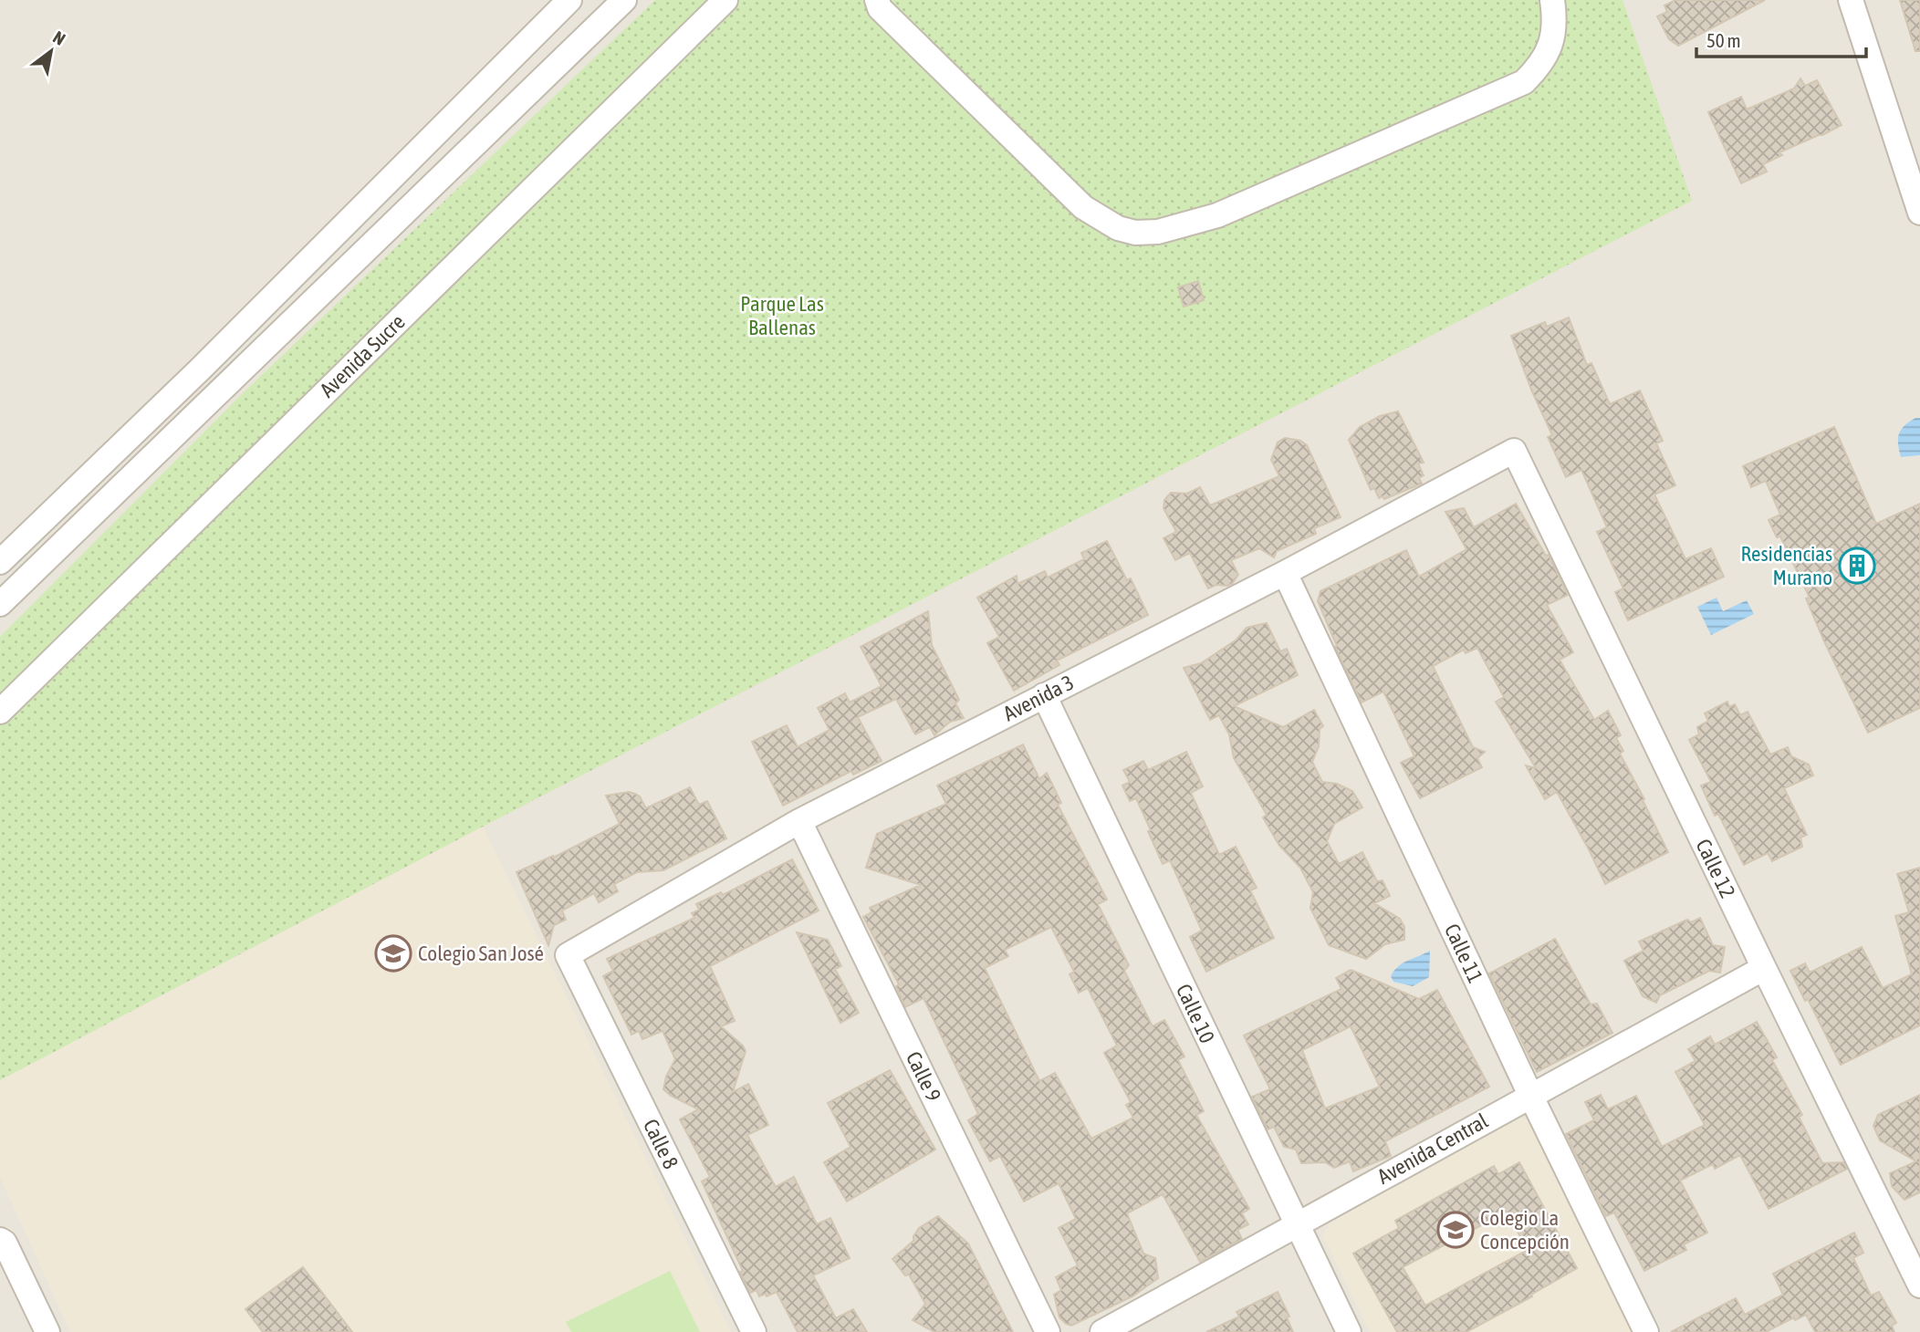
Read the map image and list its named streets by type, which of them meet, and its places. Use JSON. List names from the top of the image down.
{
  "streets": {
    "street": [
      "Avenida Sucre",
      "Avenida 3",
      "Calle 12",
      "Calle 11",
      "Calle 10",
      "Calle 9",
      "Calle 8",
      "Avenida Central"
    ]
  },
  "crossings": [
    ["Avenida 3", "Calle 12"],
    ["Avenida 3", "Calle 11"],
    ["Avenida 3", "Calle 10"],
    ["Avenida 3", "Calle 9"],
    ["Avenida 3", "Calle 8"],
    ["Calle 12", "Avenida Central"],
    ["Calle 11", "Avenida Central"],
    ["Calle 10", "Avenida Central"]
  ],
  "parks": ["Parque Las Ballenas"],
  "places": {
    "building": ["Residencias Murano"],
    "school or university": ["Colegio San José", "Colegio La Concepción"]
  },
  "scale_bar": "50 m",
  "north": "top right"
}
